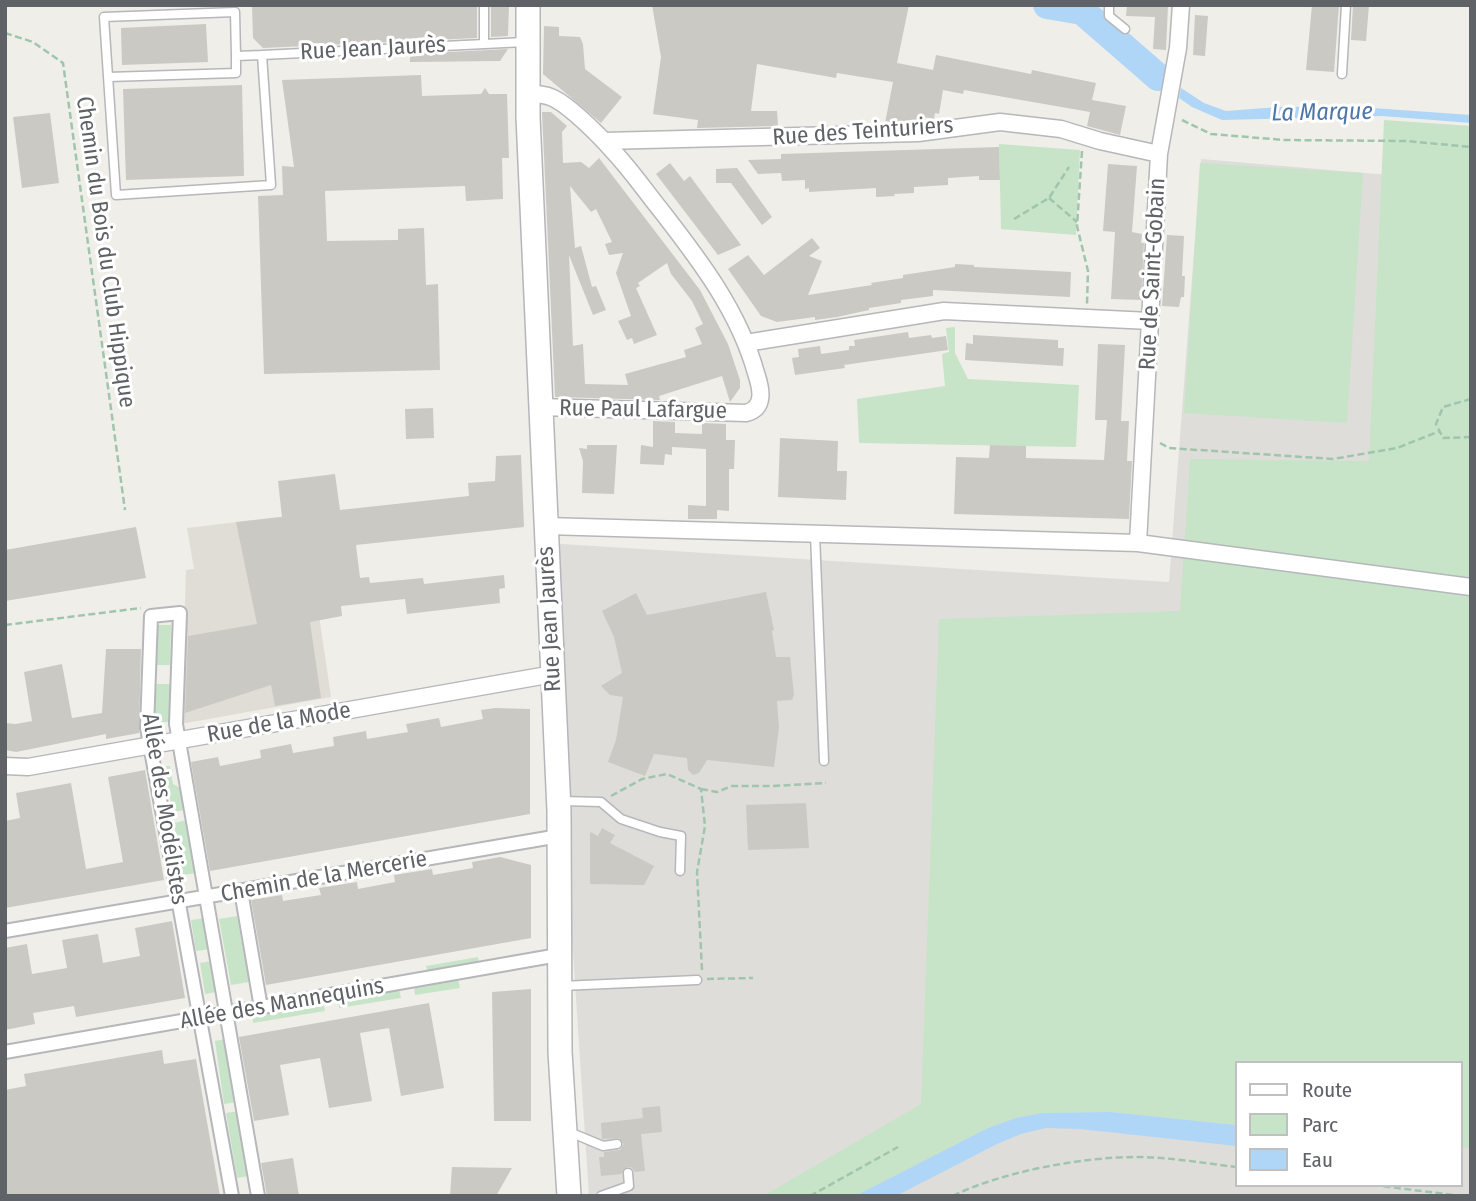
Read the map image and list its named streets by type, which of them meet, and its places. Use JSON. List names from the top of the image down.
{
  "streets": {
    "main road": ["Rue Jean Jaurès"],
    "street": [
      "Rue des Teinturiers",
      "Rue de Saint-Gobain",
      "Rue Paul Lafargue",
      "Rue de la Mode",
      "Allée des Modélistes",
      "Chemin de la Mercerie",
      "Allée des Mannequins"
    ],
    "path": ["Chemin du Bois du Club Hippique"]
  },
  "crossings": [
    ["Rue Jean Jaurès", "Rue Paul Lafargue"],
    ["Rue Jean Jaurès", "Rue de la Mode"],
    ["Rue Jean Jaurès", "Chemin de la Mercerie"],
    ["Rue Jean Jaurès", "Allée des Mannequins"],
    ["Rue des Teinturiers", "Rue de Saint-Gobain"],
    ["Rue de la Mode", "Allée des Modélistes"],
    ["Allée des Modélistes", "Chemin de la Mercerie"],
    ["Allée des Modélistes", "Allée des Mannequins"]
  ],
  "water": ["La Marque"],
  "legend": ["Route", "Parc", "Eau"]
}
